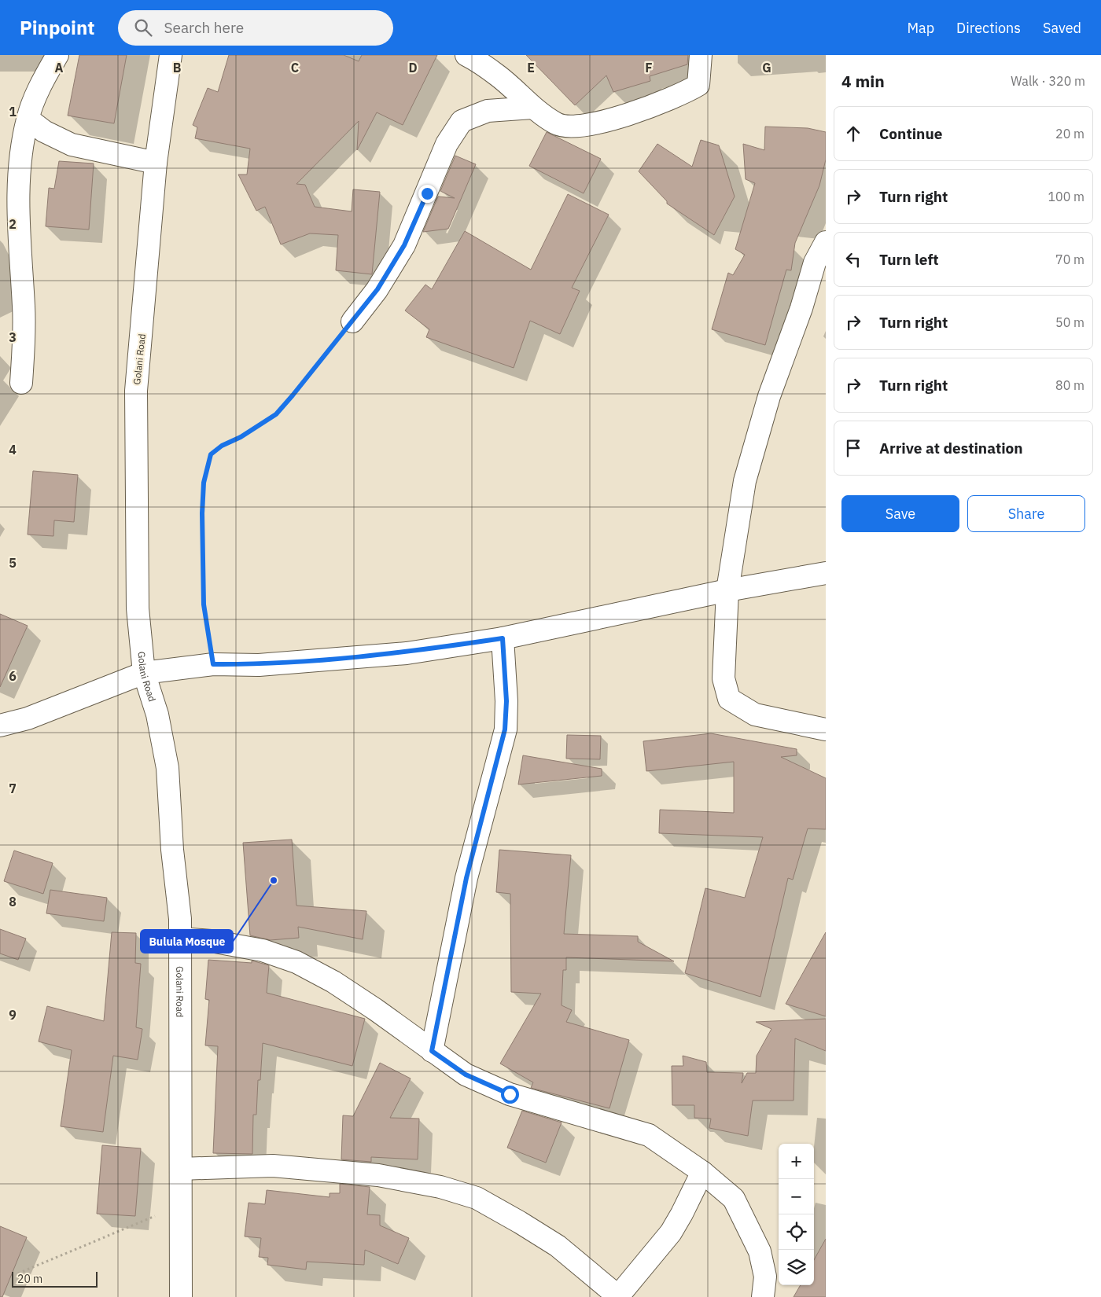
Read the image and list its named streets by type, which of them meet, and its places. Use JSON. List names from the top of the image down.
{
  "streets": {
    "street": ["Golani Road"]
  },
  "places": ["Bulula Mosque"],
  "scale_bar": "20 m",
  "page": {
    "header": "Pinpoint",
    "search": "Search here",
    "nav": ["Map", "Directions", "Saved"],
    "heading": ["4 min", "Walk · 320 m"],
    "list": [
      ["Continue", "20 m"],
      ["Turn right", "100 m"],
      ["Turn left", "70 m"],
      ["Turn right", "50 m"],
      ["Turn right", "80 m"],
      "Arrive at destination"
    ],
    "buttons": ["Save", "Share"],
    "map_buttons": ["+", "−"],
    "scale": "20 m"
  },
  "grid": {
    "columns": [
      "A",
      "B",
      "C",
      "D",
      "E",
      "F",
      "G"
    ],
    "rows": [
      "1",
      "2",
      "3",
      "4",
      "5",
      "6",
      "7",
      "8",
      "9"
    ]
  }
}
